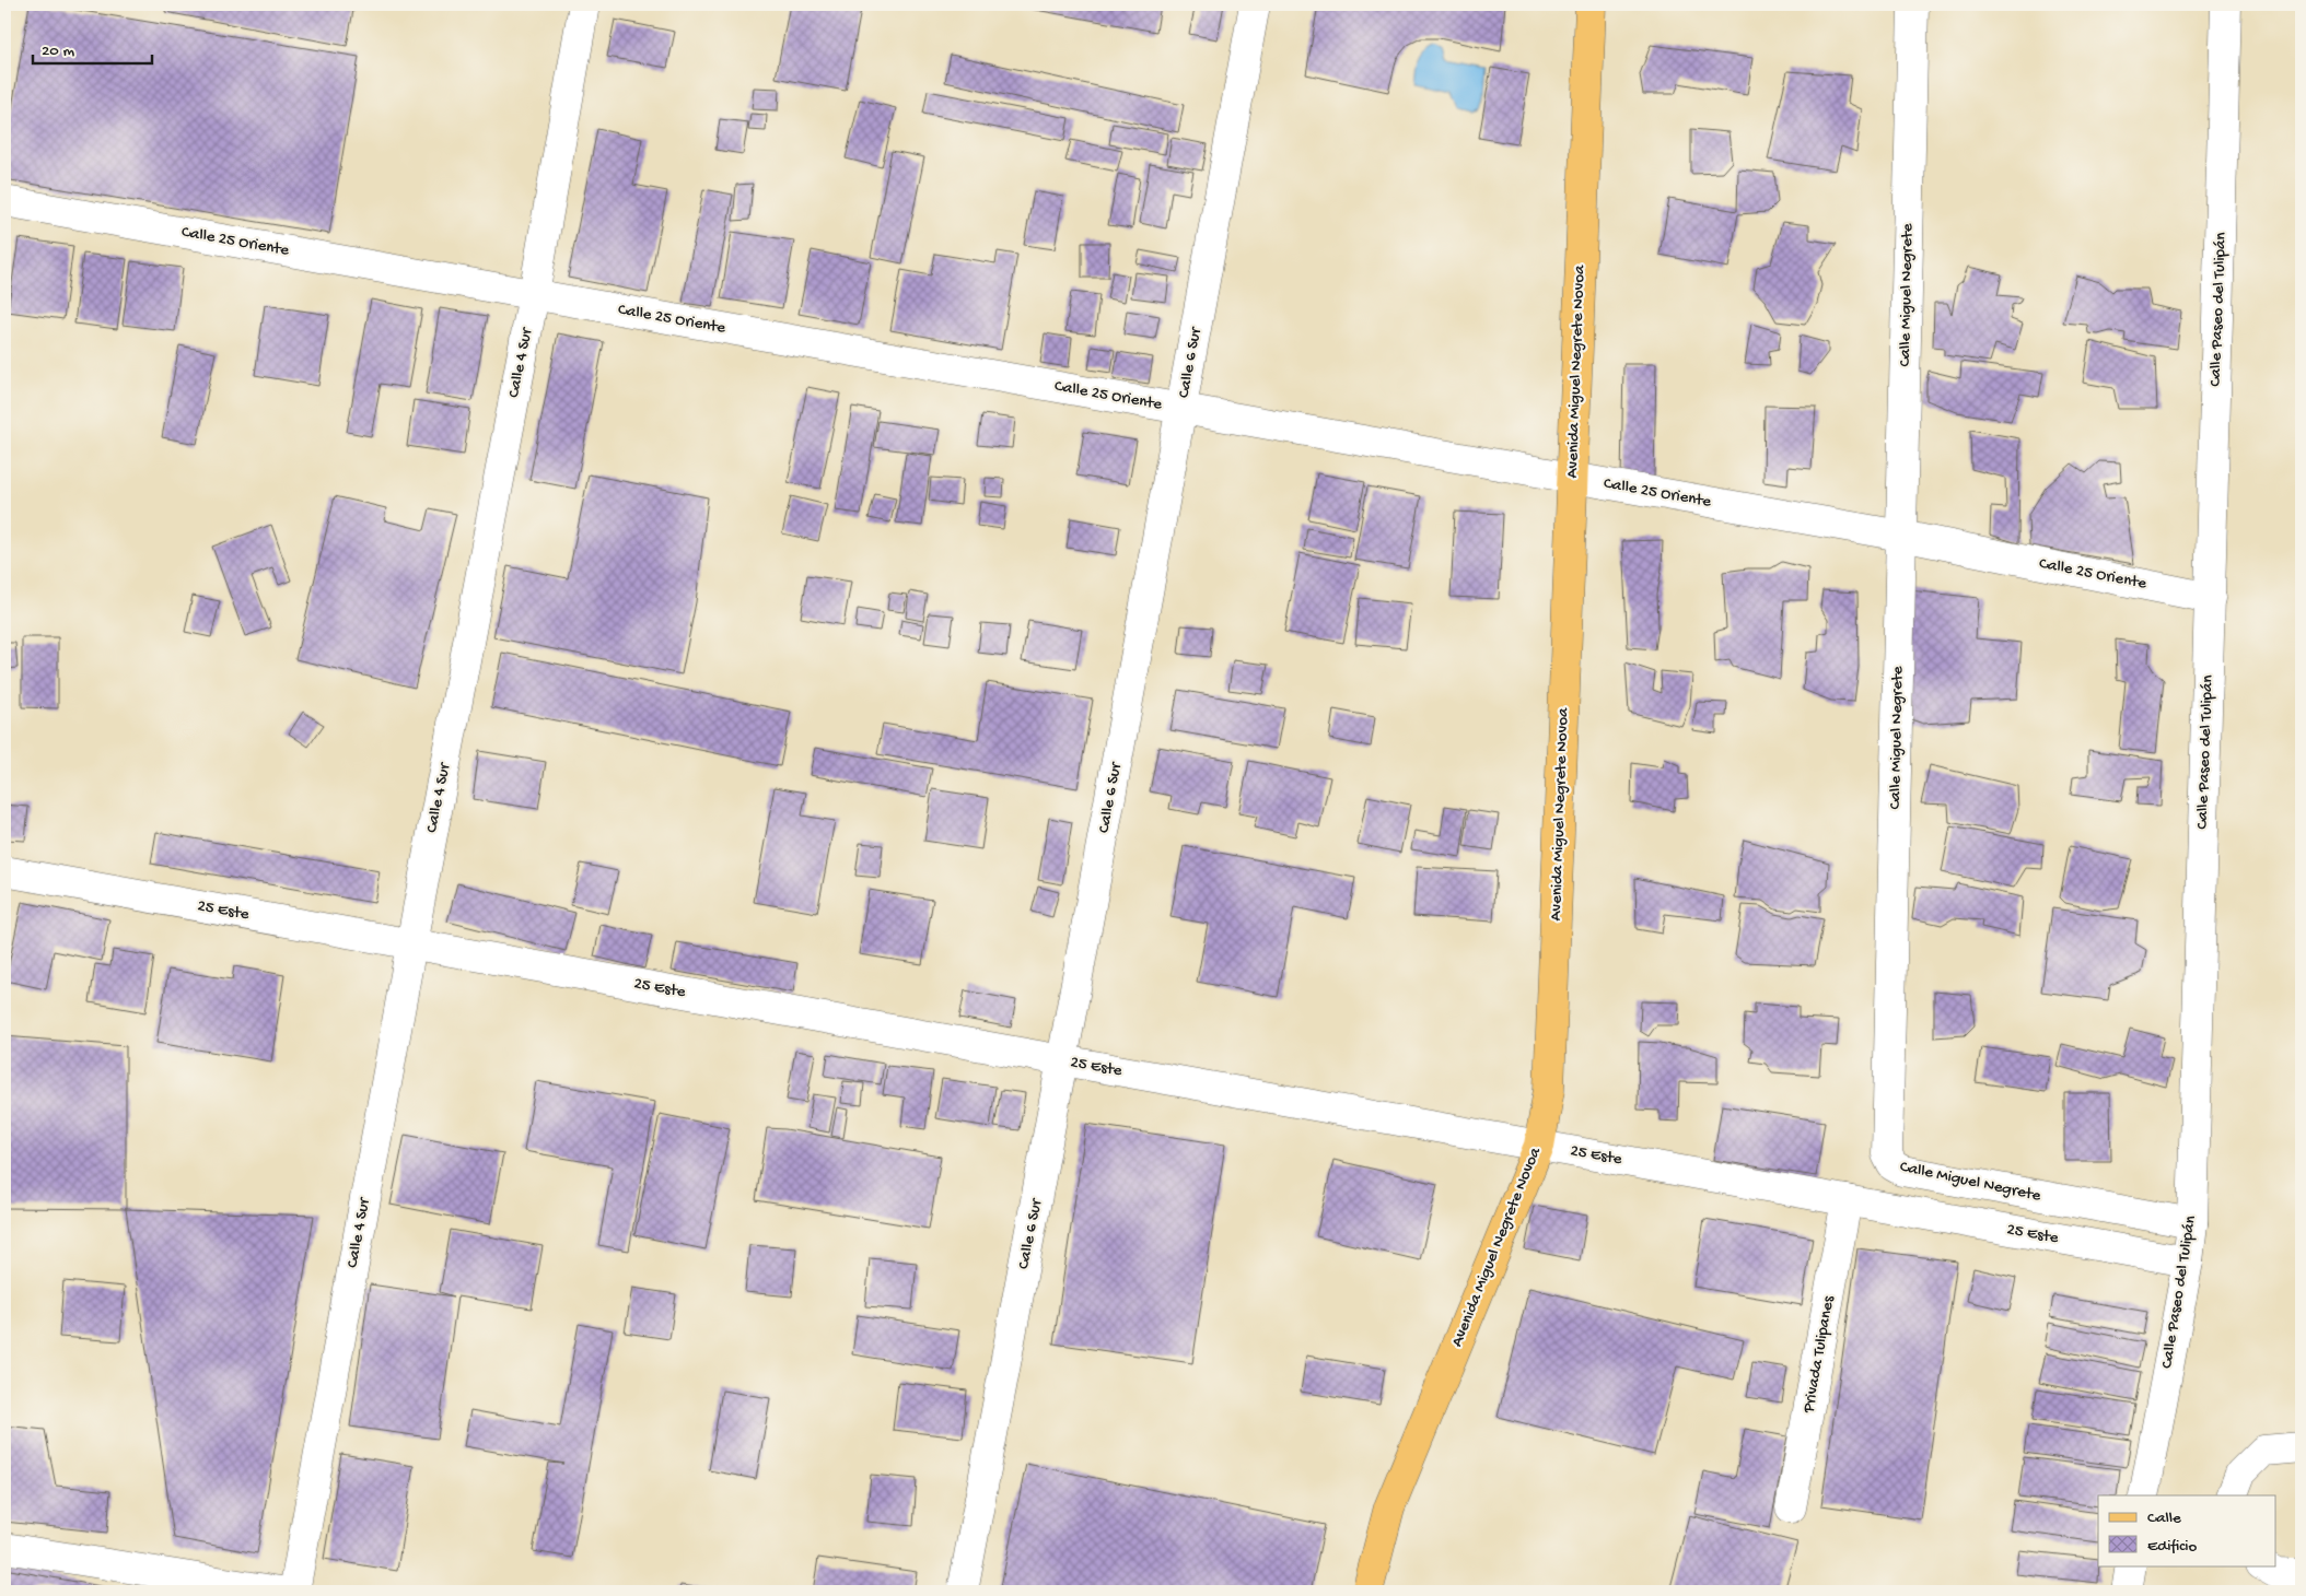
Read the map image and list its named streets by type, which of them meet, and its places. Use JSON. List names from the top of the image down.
{
  "streets": {
    "main road": ["Avenida Miguel Negrete Novoa"],
    "street": [
      "Calle 25 Oriente",
      "Calle Miguel Negrete",
      "Calle Paseo del Tulipán",
      "Calle 4 Sur",
      "Calle 6 Sur",
      "25 Este",
      "Privada Tulipanes"
    ]
  },
  "crossings": [
    ["Calle 25 Oriente", "Calle Miguel Negrete"],
    ["Calle 25 Oriente", "Calle Paseo del Tulipán"],
    ["Calle 25 Oriente", "Calle 4 Sur"],
    ["Calle 25 Oriente", "Calle 6 Sur"],
    ["Calle 25 Oriente", "Avenida Miguel Negrete Novoa"],
    ["Calle Miguel Negrete", "Calle Paseo del Tulipán"],
    ["Calle Paseo del Tulipán", "25 Este"],
    ["Calle 4 Sur", "25 Este"],
    ["Calle 6 Sur", "25 Este"],
    ["Avenida Miguel Negrete Novoa", "25 Este"],
    ["25 Este", "Privada Tulipanes"]
  ],
  "legend": ["Calle", "Edificio"],
  "scale_bar": "20 m"
}
